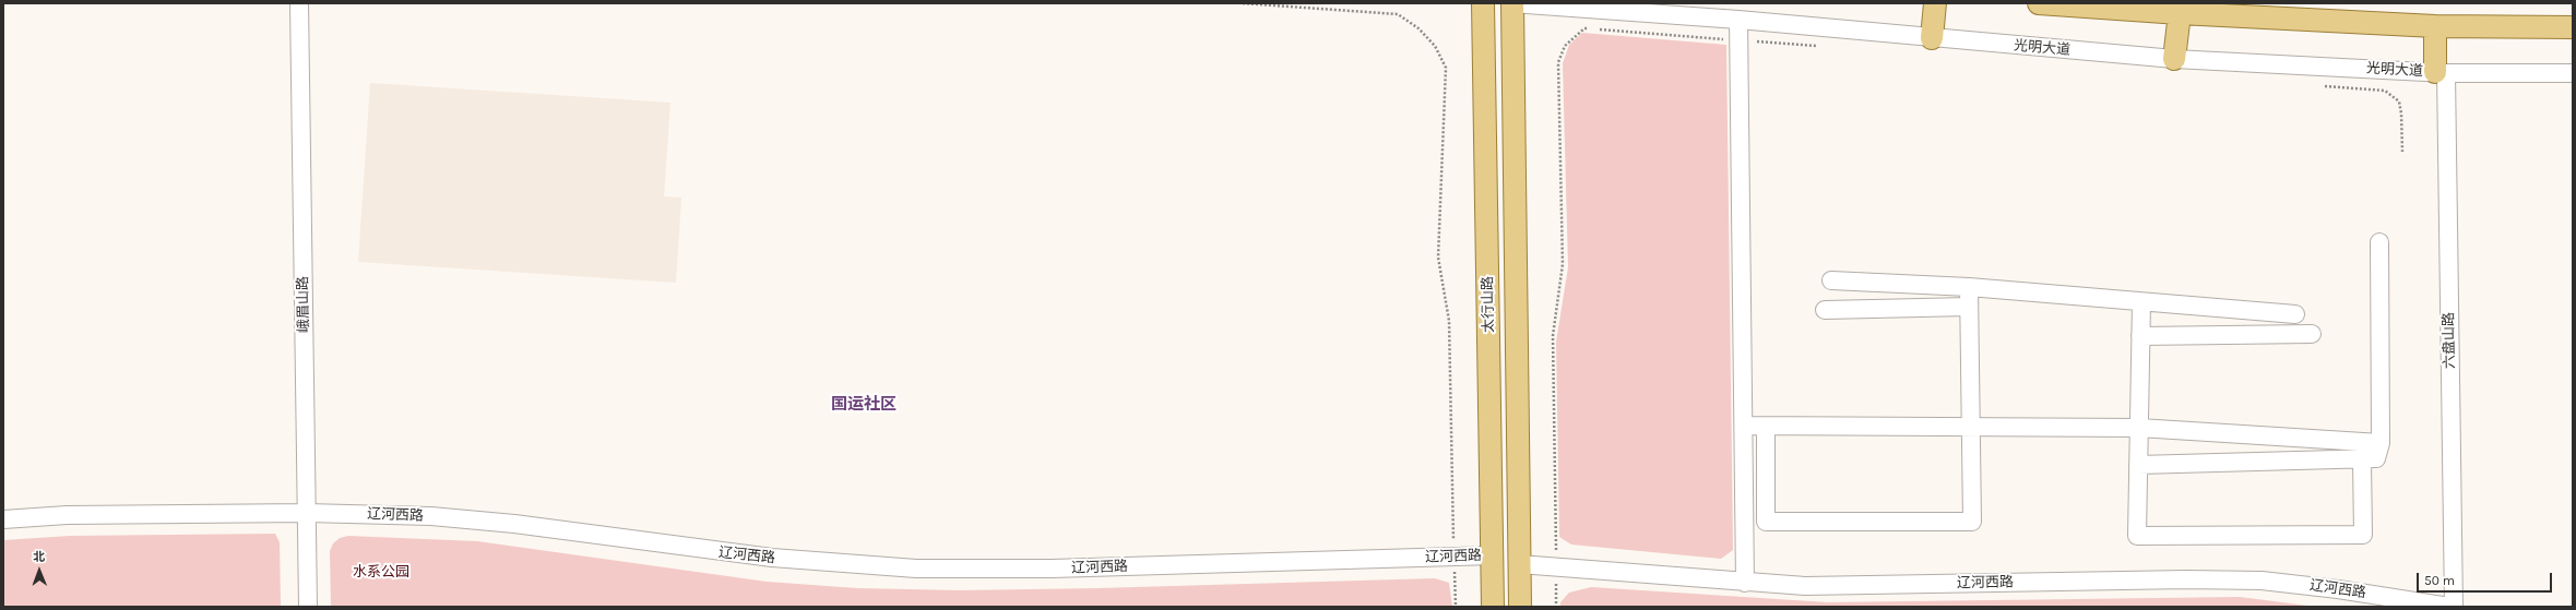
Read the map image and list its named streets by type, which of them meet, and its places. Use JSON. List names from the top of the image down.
{
  "streets": {
    "main road": ["太行山路"],
    "street": [
      "光明大道",
      "峨眉山路",
      "六盘山路",
      "辽河西路"
    ]
  },
  "crossings": [
    ["光明大道", "太行山路"],
    ["光明大道", "六盘山路"],
    ["峨眉山路", "辽河西路"],
    ["太行山路", "辽河西路"]
  ],
  "districts": ["国运社区"],
  "parks": ["水系公园"],
  "scale_bar": "50 m",
  "north": "top"
}
